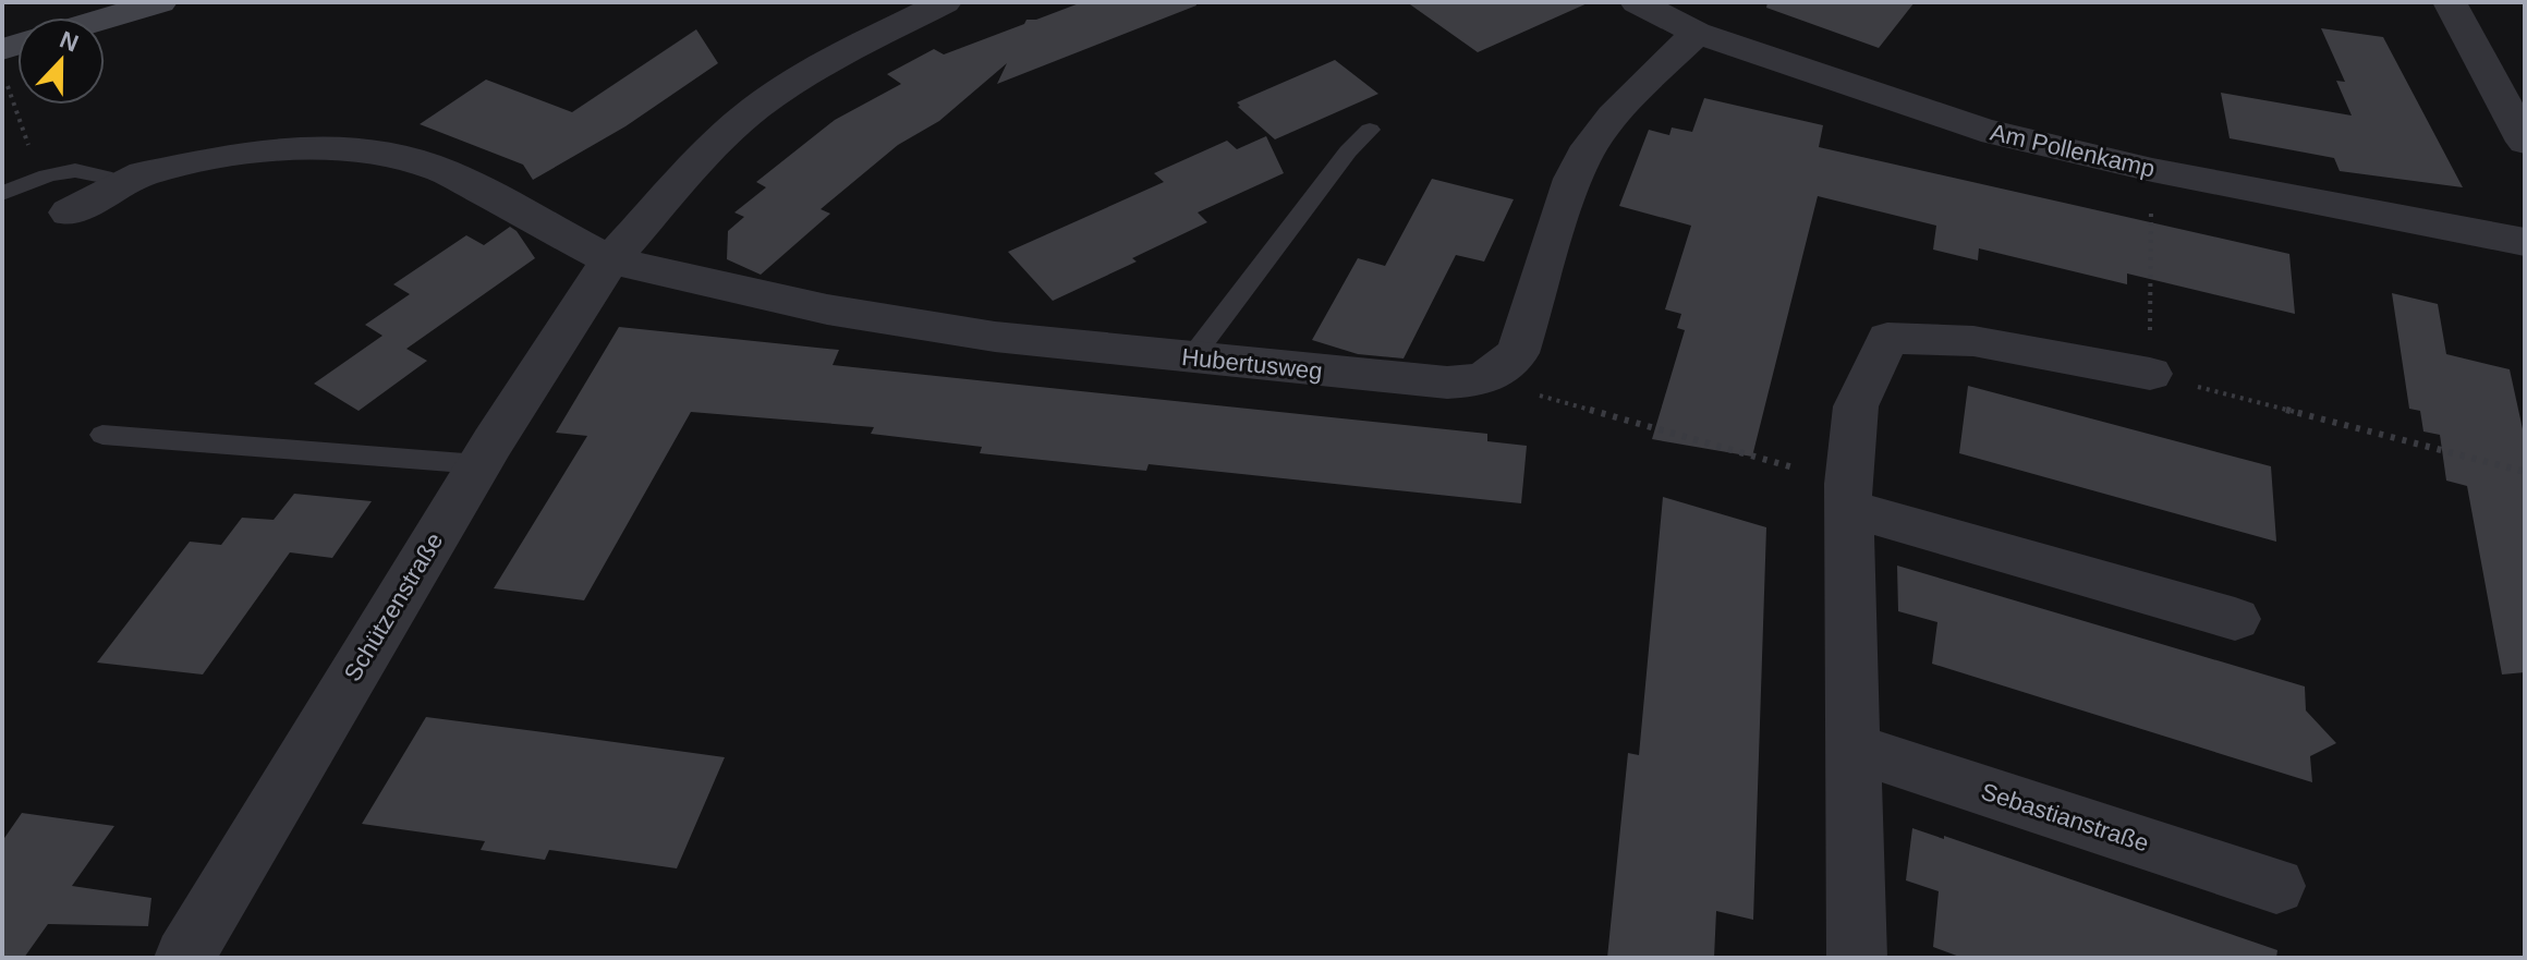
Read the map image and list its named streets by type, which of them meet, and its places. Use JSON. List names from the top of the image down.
{
  "streets": {
    "street": [
      "Am Pollenkamp",
      "Hubertusweg",
      "Schützenstraße",
      "Sebastianstraße"
    ]
  },
  "crossings": [
    ["Hubertusweg", "Schützenstraße"]
  ],
  "north": "top"
}
